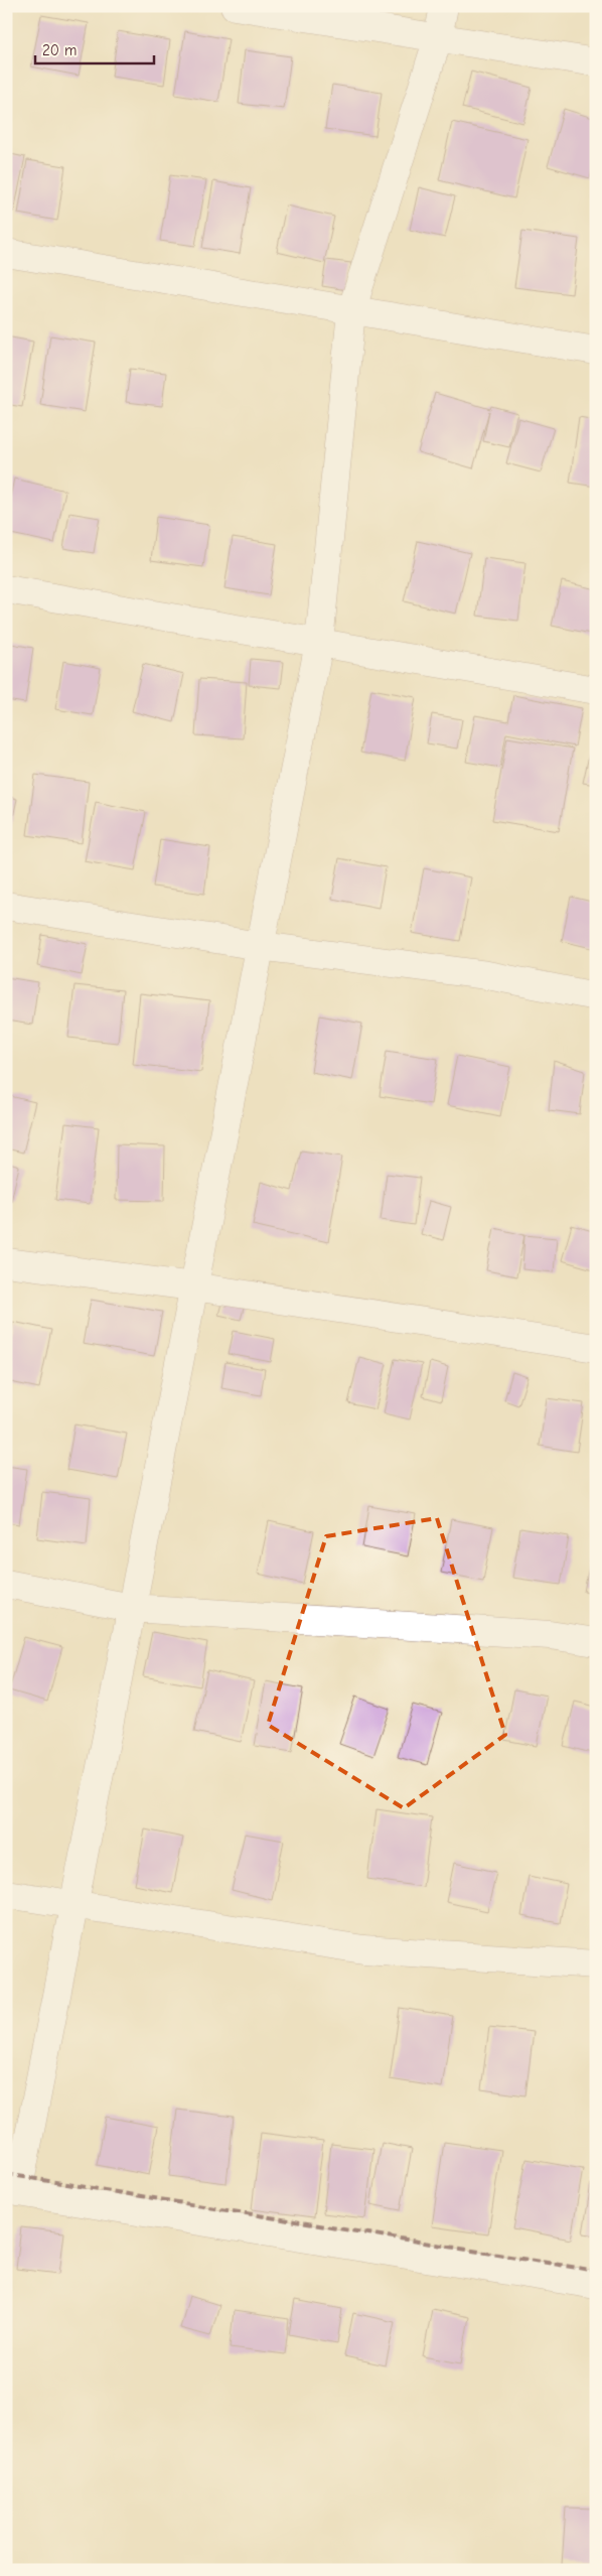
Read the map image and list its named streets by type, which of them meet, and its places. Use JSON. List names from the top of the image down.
{
  "scale_bar": "20 m"
}
